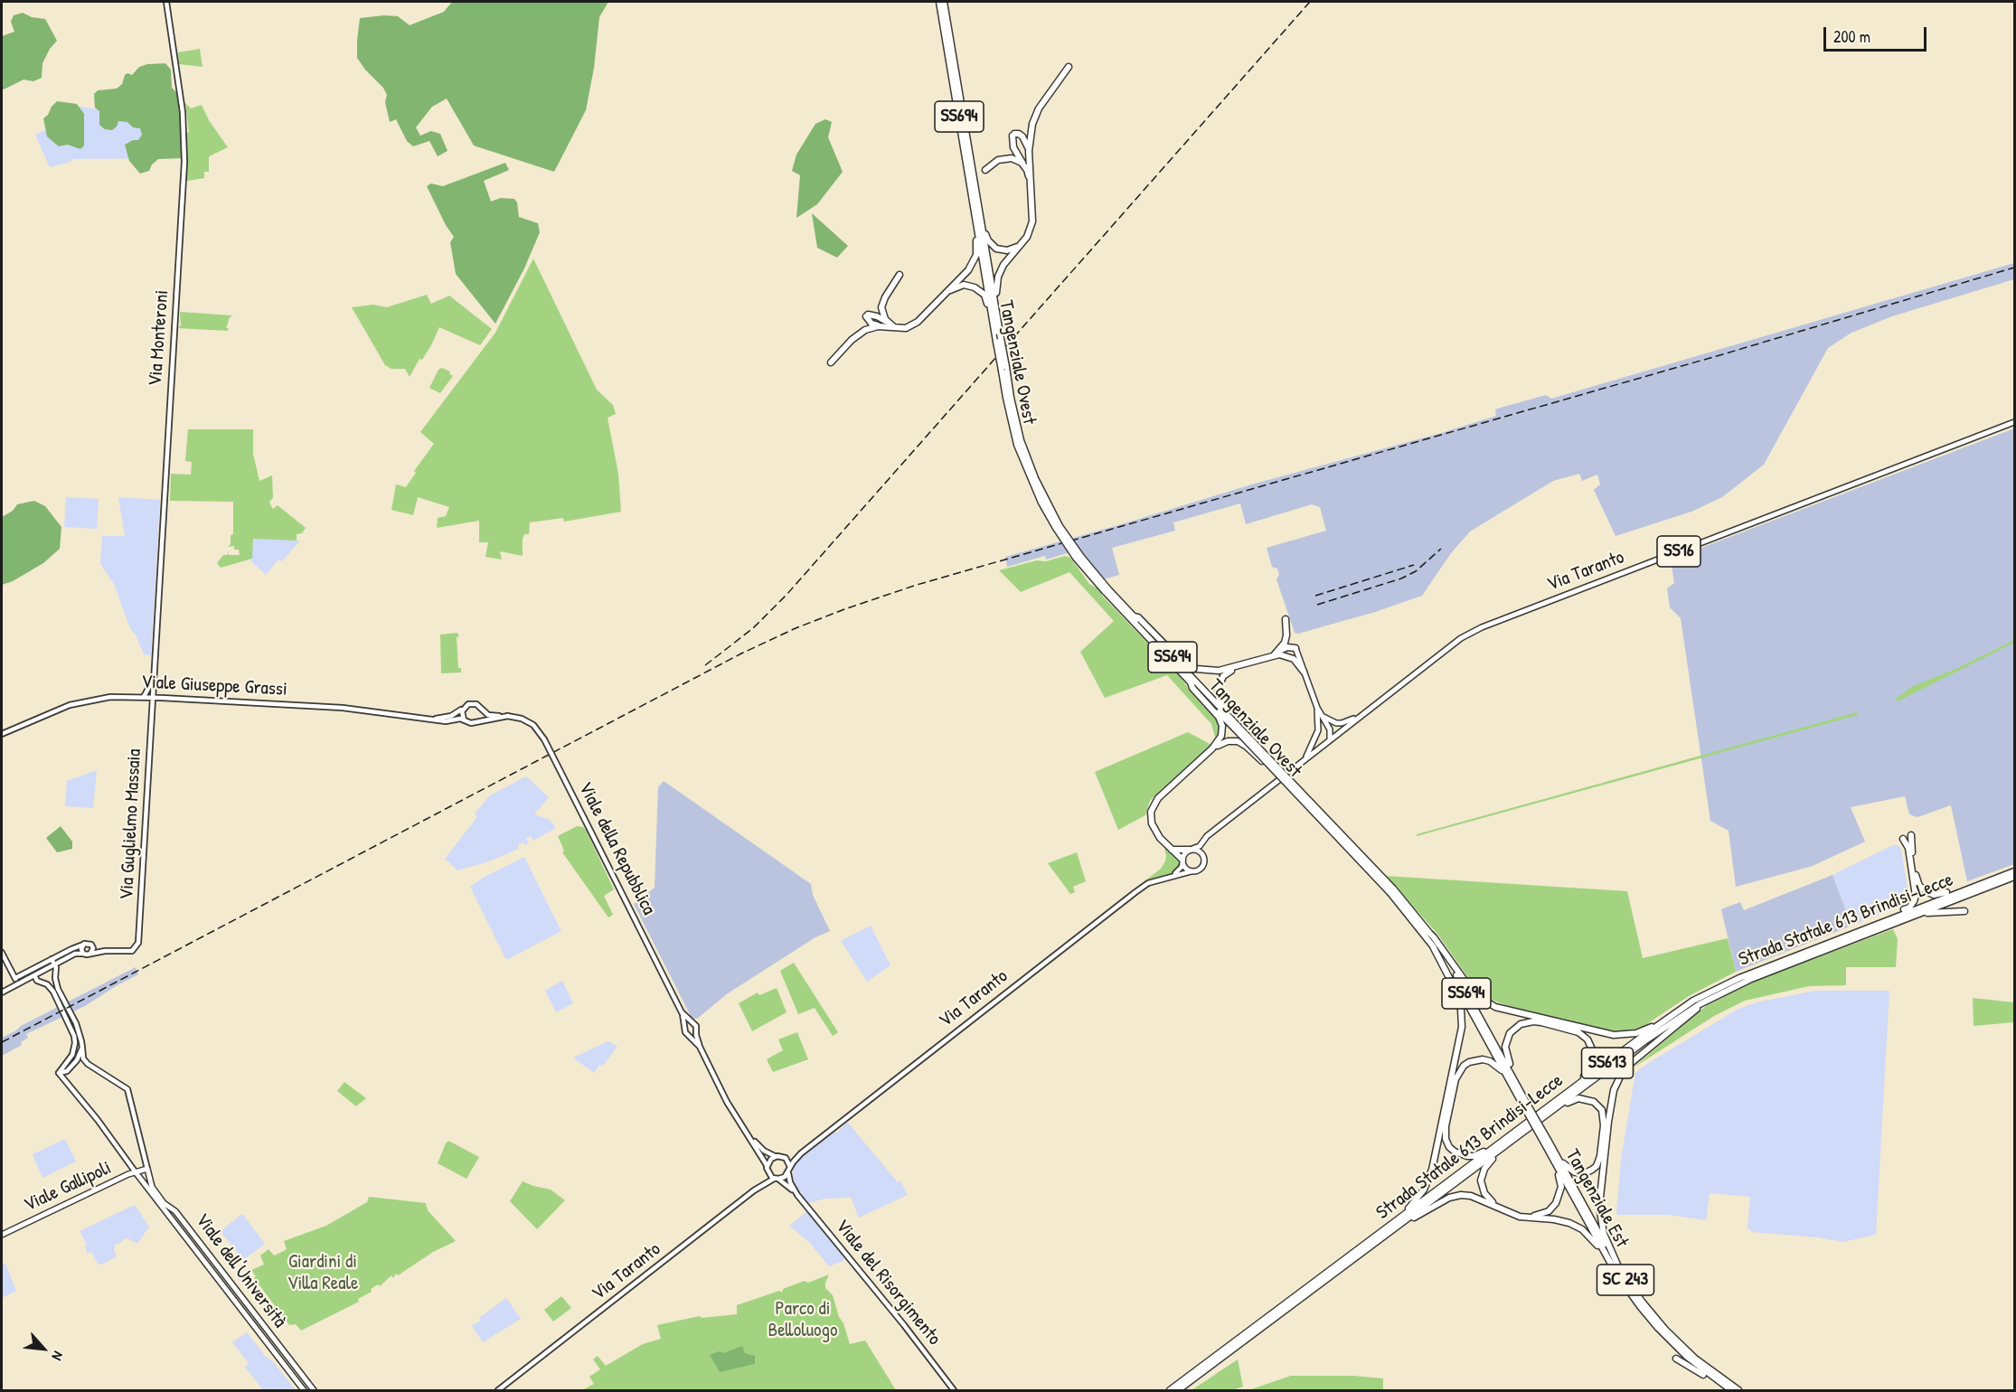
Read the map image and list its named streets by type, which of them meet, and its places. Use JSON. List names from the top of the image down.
{
  "streets": {
    "highway": [
      "SS694",
      "Tangenziale Ovest",
      "Strada Statale 613 Brindisi-Lecce",
      "SS613",
      "Tangenziale Est",
      "SC 243"
    ],
    "main road": [
      "Via Monteroni",
      "SS16",
      "Via Taranto",
      "Viale Giuseppe Grassi",
      "Via Guglielmo Massaia",
      "Viale della Repubblica",
      "Viale Gallipoli",
      "Viale dell'Università",
      "Viale del Risorgimento"
    ]
  },
  "crossings": [
    ["Via Monteroni", "Viale Giuseppe Grassi"],
    ["Via Monteroni", "Via Guglielmo Massaia"],
    ["Tangenziale Ovest", "Tangenziale Est"],
    ["Via Taranto", "Viale della Repubblica"],
    ["Via Taranto", "Viale del Risorgimento"],
    ["Viale Giuseppe Grassi", "Via Guglielmo Massaia"],
    ["Viale Giuseppe Grassi", "Viale della Repubblica"],
    ["Viale della Repubblica", "Viale del Risorgimento"],
    ["Viale Gallipoli", "Viale dell'Università"]
  ],
  "parks": ["Giardini di Villa Reale", "Parco di Belloluogo"],
  "scale_bar": "200 m",
  "north": "bottom right"
}
